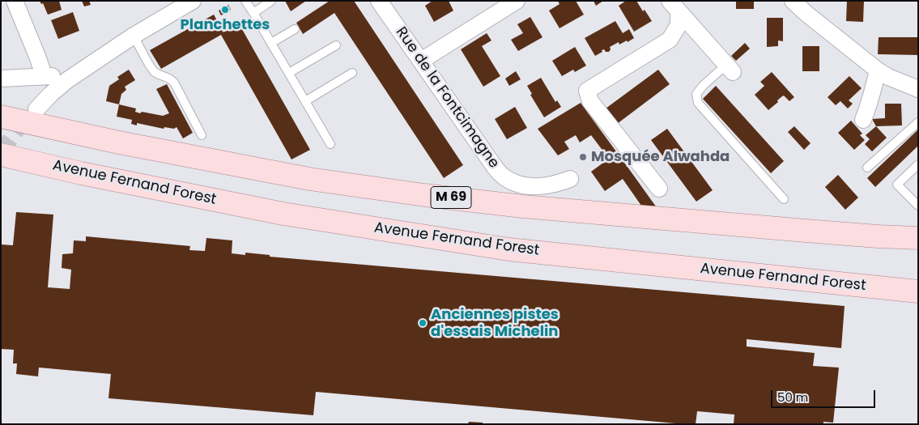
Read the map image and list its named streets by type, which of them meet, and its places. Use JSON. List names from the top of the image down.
{
  "streets": {
    "main road": ["Avenue Fernand Forest", "M 69"],
    "street": ["Rue de la Fontcimagne"]
  },
  "places": ["Planchettes", "Mosquée Alwahda", "Anciennes pistes d'essais Michelin"],
  "scale_bar": "50 m"
}
